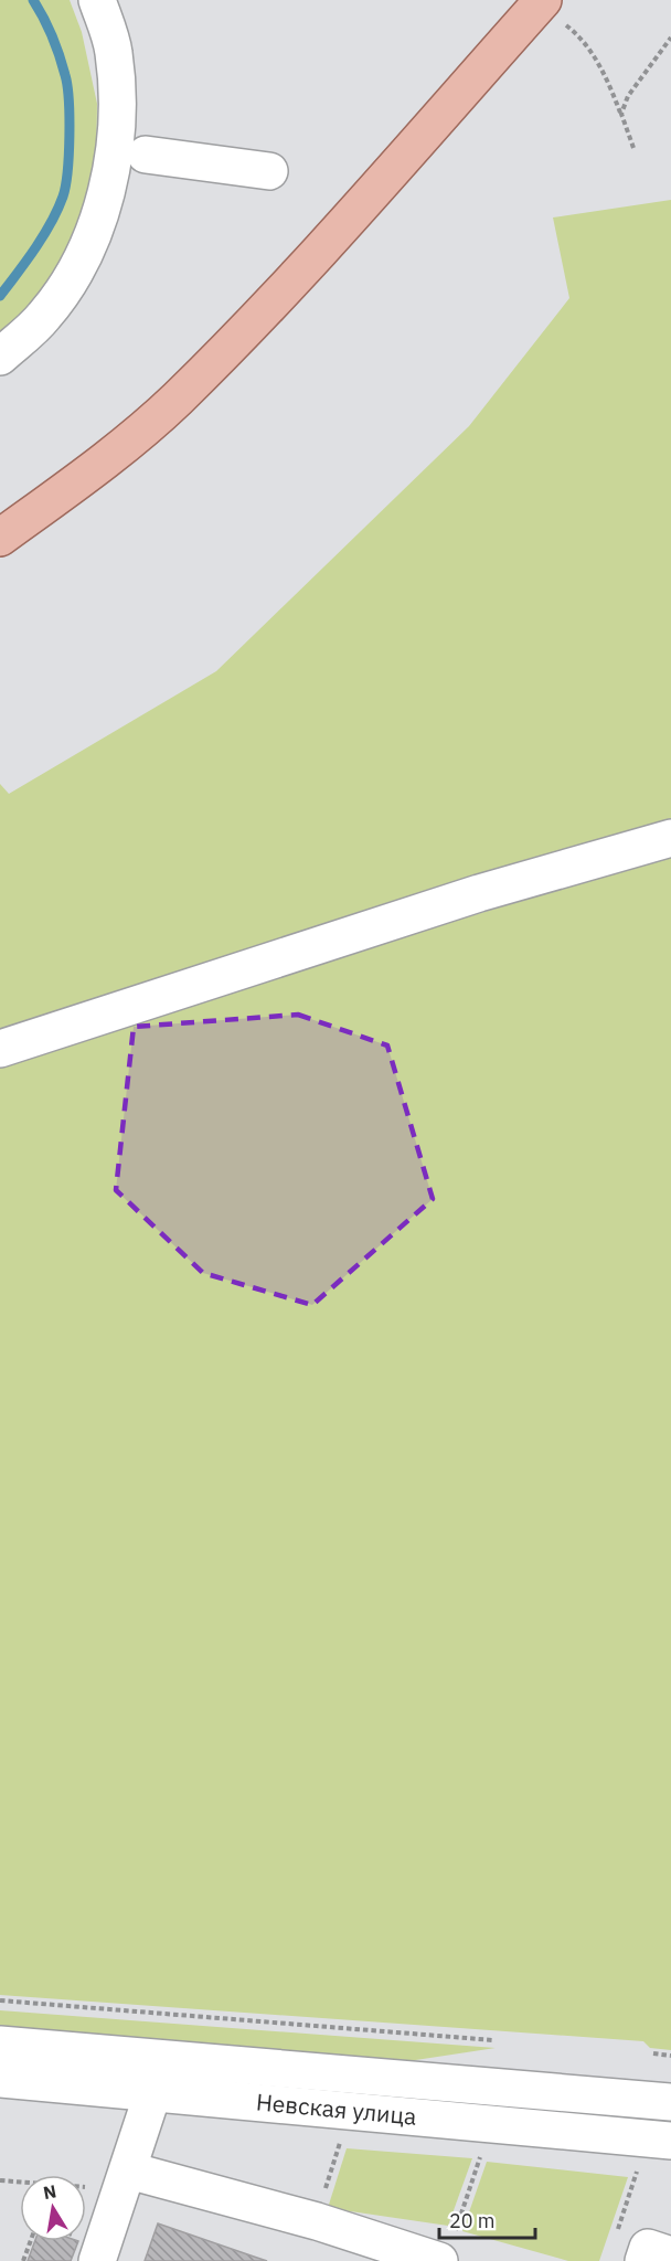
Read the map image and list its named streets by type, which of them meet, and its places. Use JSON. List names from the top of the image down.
{
  "streets": {
    "street": ["Невская улица"]
  },
  "scale_bar": "20 m",
  "north": "top"
}
